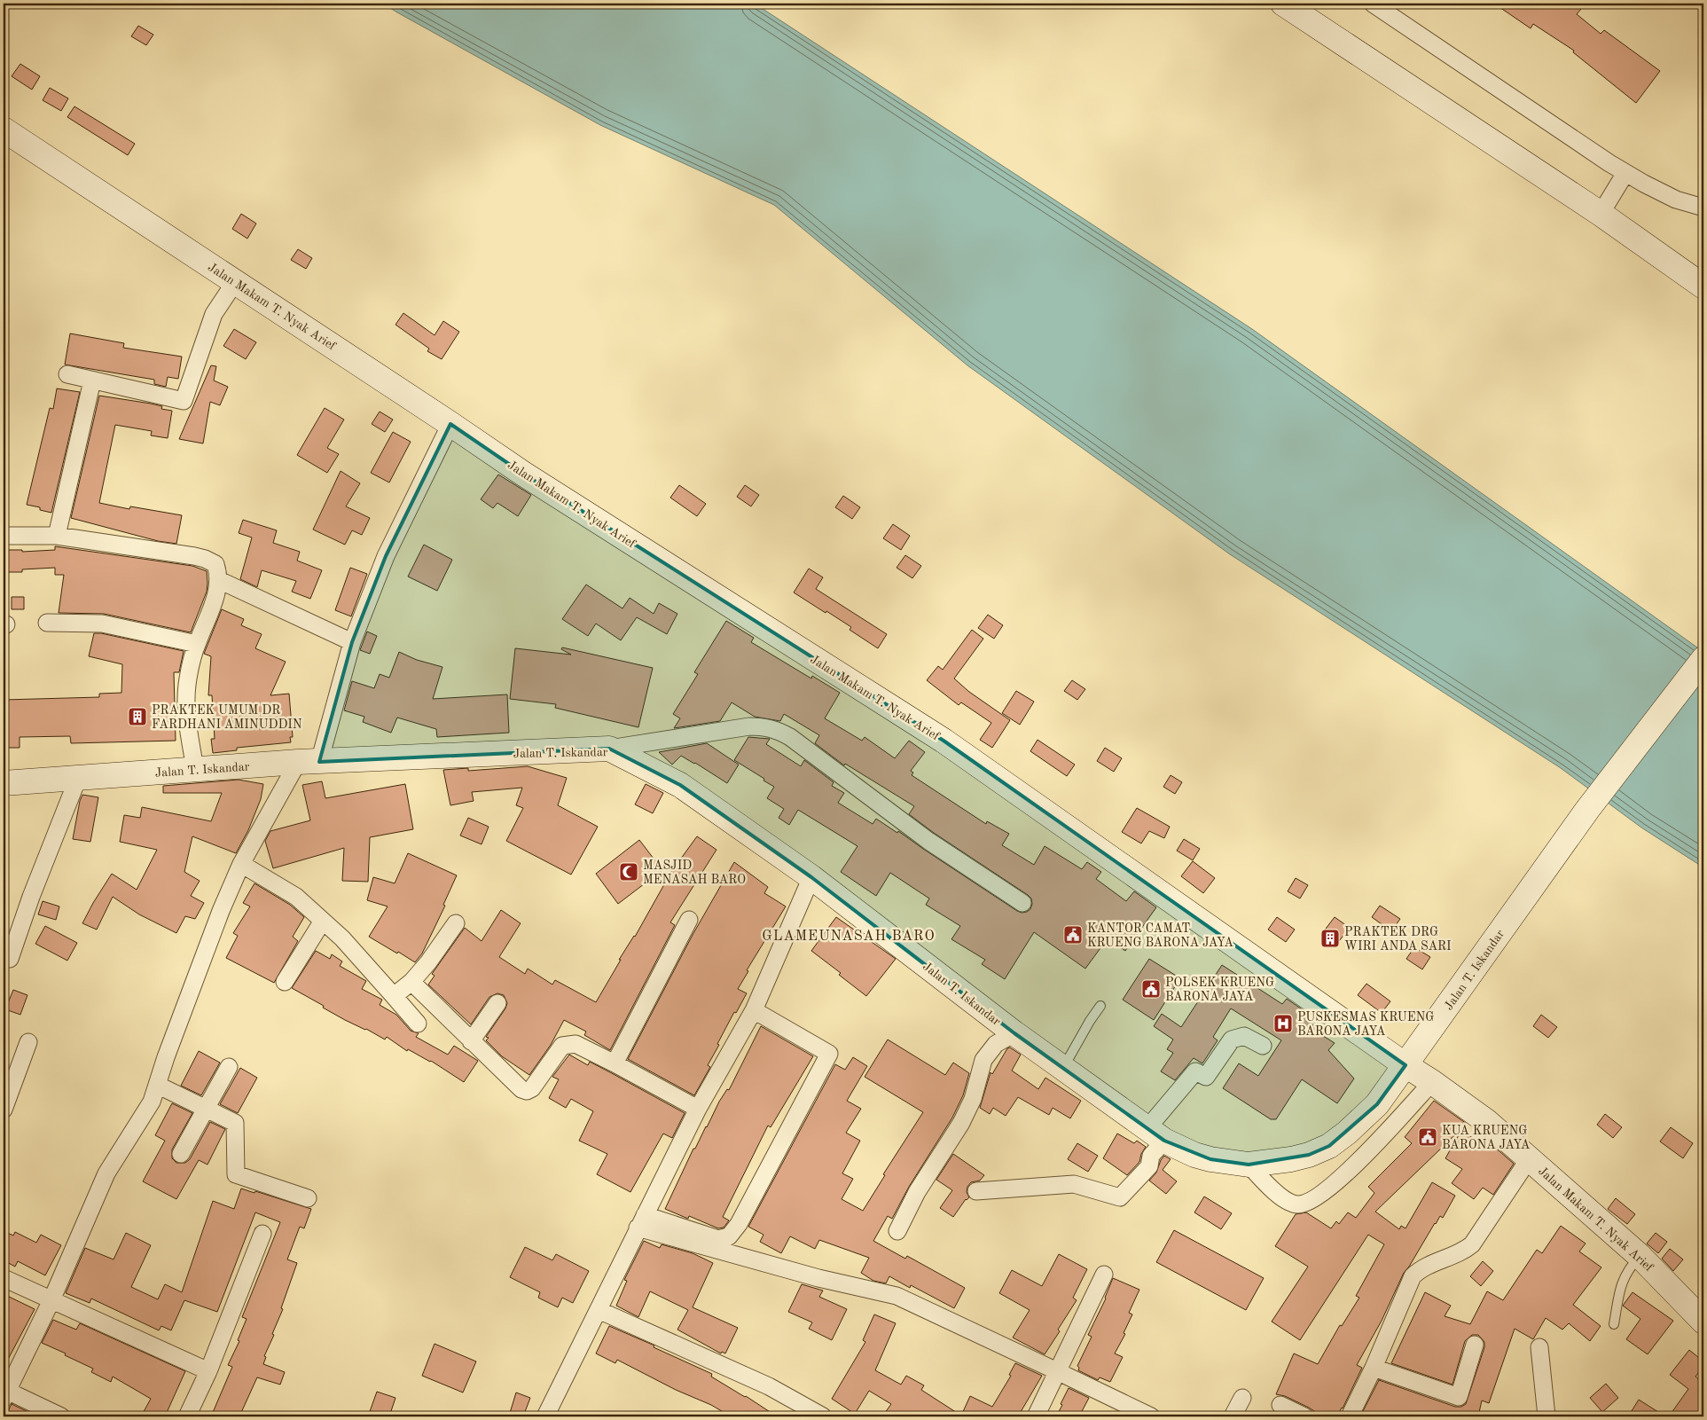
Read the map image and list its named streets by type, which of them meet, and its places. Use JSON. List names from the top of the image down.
{
  "streets": {
    "street": ["Jalan Makam T. Nyak Arief", "Jalan T. Iskandar"]
  },
  "crossings": [
    ["Jalan Makam T. Nyak Arief", "Jalan T. Iskandar"]
  ],
  "districts": ["GLAMEUNASAH BARO"],
  "places": {
    "building": ["PRAKTEK UMUM DR FARDHANI AMINUDDIN", "PRAKTEK DRG WIRI ANDA SARI"],
    "mosque": ["MASJID MENASAH BARO"],
    "public building": ["KANTOR CAMAT KRUENG BARONA JAYA", "POLSEK KRUENG BARONA JAYA", "KUA KRUENG BARONA JAYA"],
    "hospital": ["PUSKESMAS KRUENG BARONA JAYA"]
  }
}
